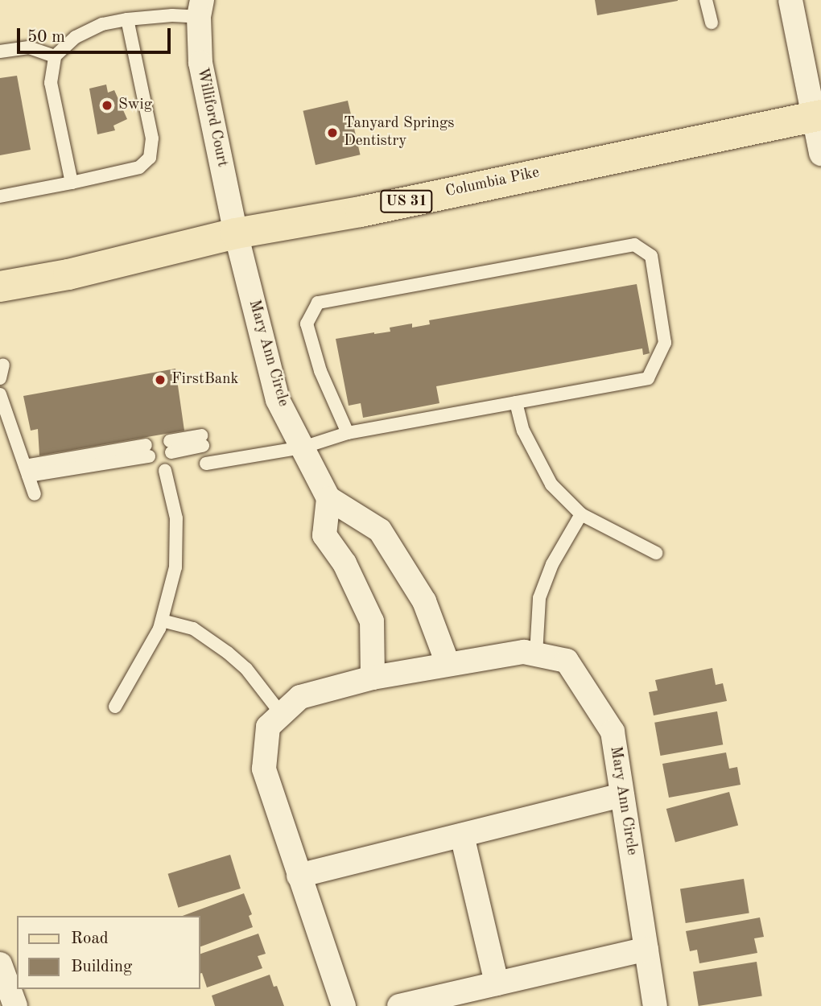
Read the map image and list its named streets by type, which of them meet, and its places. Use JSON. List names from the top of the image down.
{
  "streets": {
    "main road": ["Columbia Pike", "US 31"],
    "street": ["Williford Court", "Mary Ann Circle"]
  },
  "crossings": [
    ["Williford Court", "Columbia Pike"],
    ["Williford Court", "Mary Ann Circle"],
    ["Columbia Pike", "Mary Ann Circle"]
  ],
  "places": ["Swig", "Tanyard Springs Dentistry", "FirstBank"],
  "legend": ["Road", "Building"],
  "scale_bar": "50 m"
}
